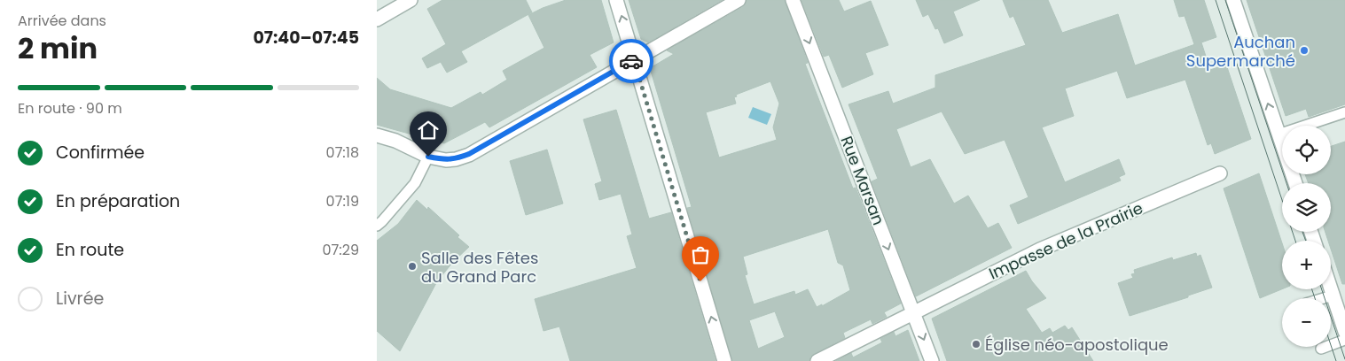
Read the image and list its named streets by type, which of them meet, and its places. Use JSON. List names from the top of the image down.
{
  "streets": {
    "street": ["Rue Marsan", "Impasse de la Prairie"]
  },
  "crossings": [
    ["Rue Marsan", "Impasse de la Prairie"]
  ],
  "one_way": ["Rue Marsan"],
  "places": ["Auchan Supermarché", "Salle des Fêtes du Grand Parc", "Église néo-apostolique"],
  "page": {
    "heading": ["2 min", "Arrivée dans", "07:40–07:45"],
    "bar": "En route · 90 m",
    "map_buttons": ["+", "−"],
    "list": [
      ["Confirmée", "07:18"],
      ["En préparation", "07:19"],
      ["En route", "07:29"],
      "Livrée"
    ]
  }
}
